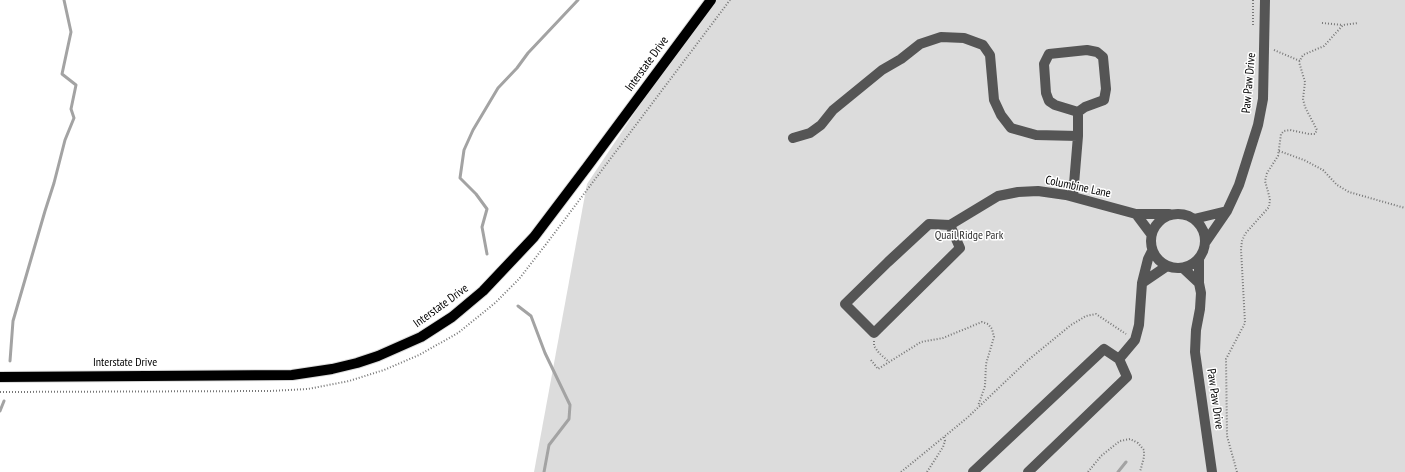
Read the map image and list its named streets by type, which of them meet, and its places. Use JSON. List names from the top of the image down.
{
  "streets": {
    "main road": ["Interstate Drive"],
    "street": ["Paw Paw Drive", "Columbine Lane"]
  },
  "crossings": [
    ["Paw Paw Drive", "Columbine Lane"]
  ],
  "parks": ["Quail Ridge Park"]
}
